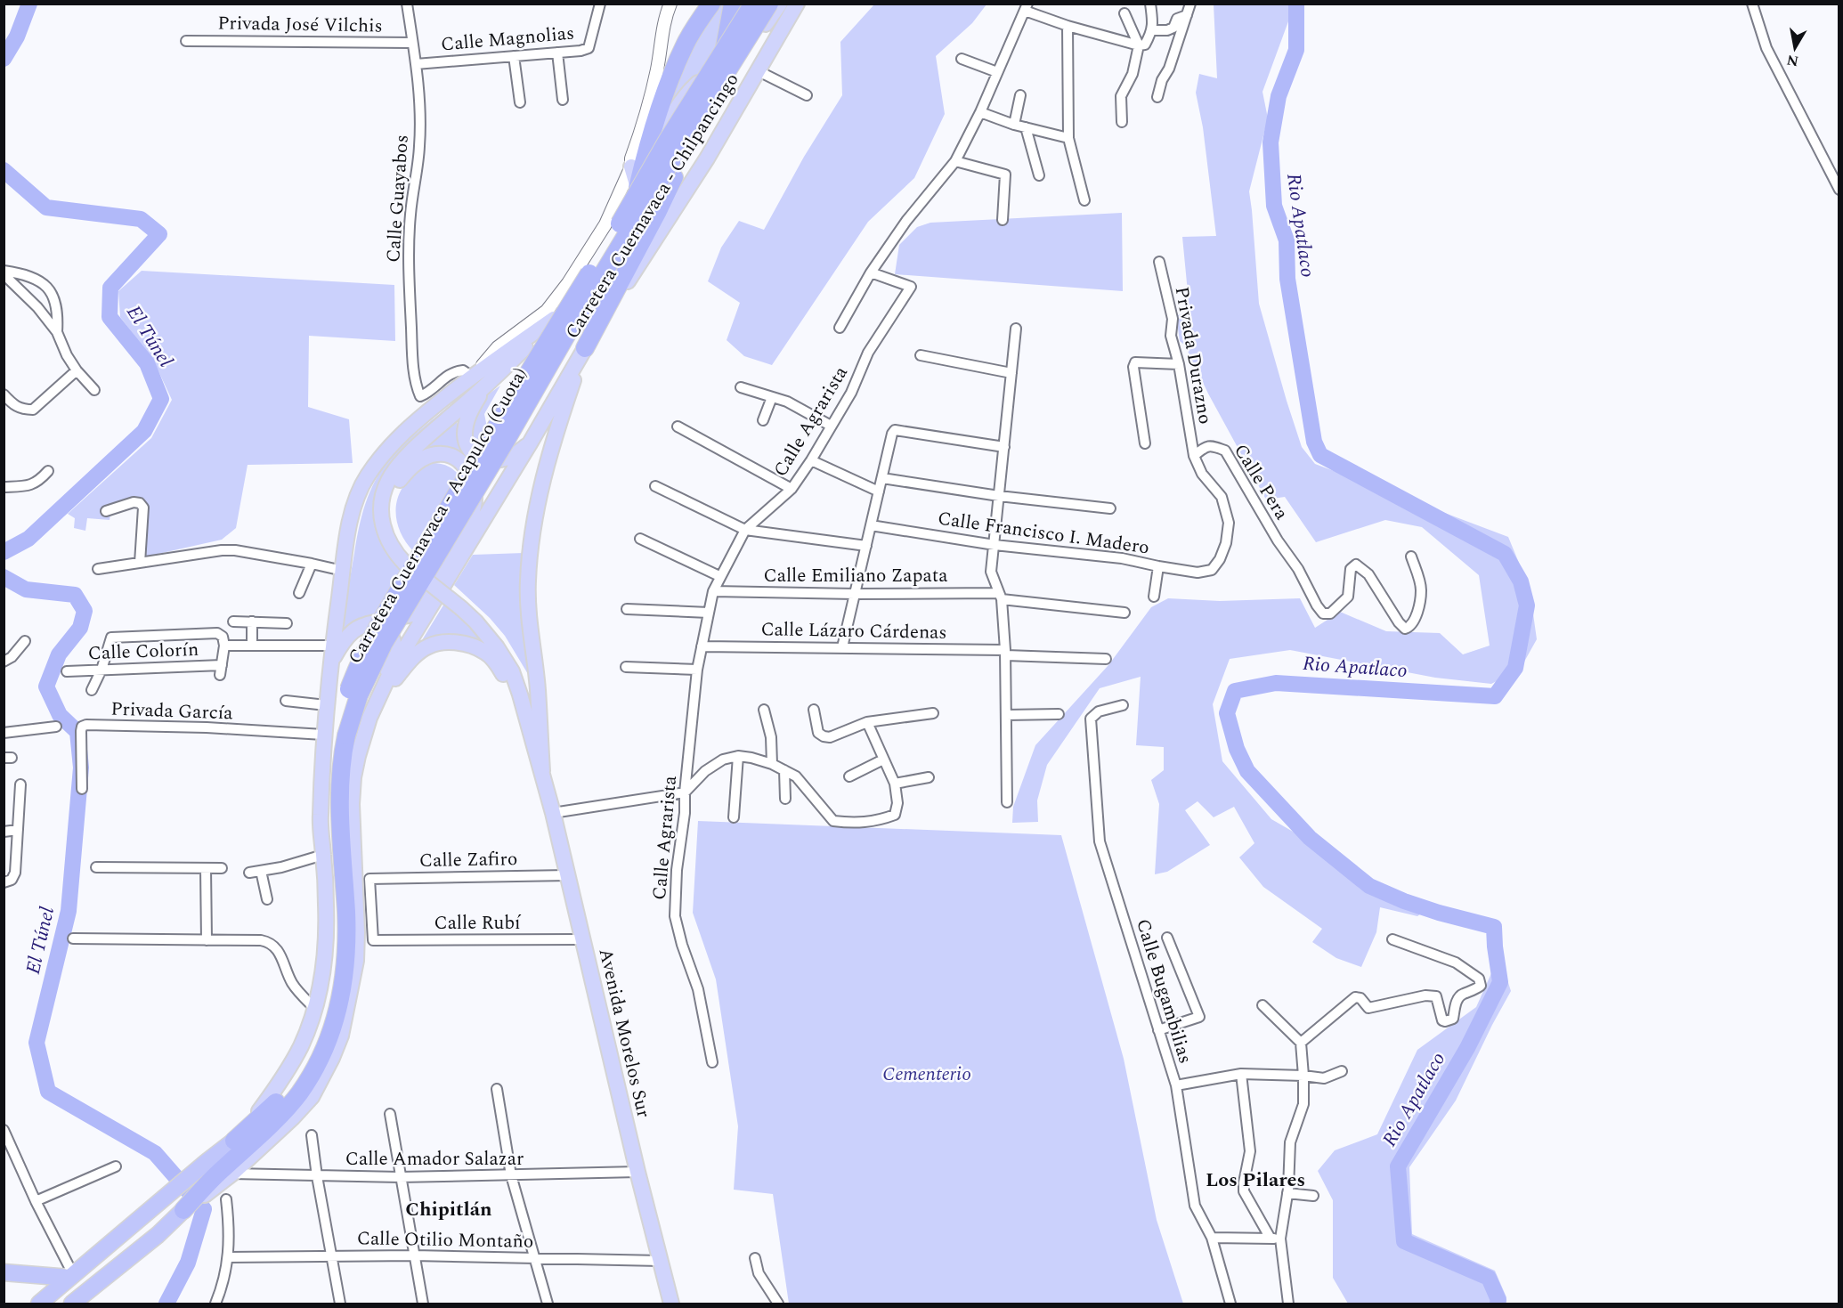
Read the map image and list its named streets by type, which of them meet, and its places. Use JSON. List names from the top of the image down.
{
  "streets": {
    "highway": ["Carretera Cuernavaca - Acapulco (Cuota)"],
    "main road": ["Carretera Cuernavaca - Chilpancingo", "Avenida Morelos Sur"],
    "street": [
      "Privada José Vilchis",
      "Calle Magnolias",
      "Calle Guayabos",
      "Privada Durazno",
      "Calle Agrarista",
      "Calle Pera",
      "Calle Francisco I. Madero",
      "Calle Emiliano Zapata",
      "Calle Lázaro Cárdenas",
      "Calle Colorín",
      "Privada García",
      "Calle Zafiro",
      "Calle Rubí",
      "Calle Bugambilias",
      "Calle Amador Salazar",
      "Calle Otilio Montaño"
    ]
  },
  "crossings": [
    ["Privada José Vilchis", "Calle Guayabos"],
    ["Calle Magnolias", "Calle Guayabos"],
    ["Carretera Cuernavaca - Chilpancingo", "Avenida Morelos Sur"],
    ["Privada Durazno", "Calle Pera"],
    ["Privada Durazno", "Calle Francisco I. Madero"],
    ["Calle Agrarista", "Calle Emiliano Zapata"],
    ["Calle Agrarista", "Calle Lázaro Cárdenas"],
    ["Calle Pera", "Calle Francisco I. Madero"],
    ["Carretera Cuernavaca - Acapulco (Cuota)", "Calle Amador Salazar"],
    ["Calle Zafiro", "Calle Rubí"],
    ["Calle Zafiro", "Avenida Morelos Sur"],
    ["Calle Rubí", "Avenida Morelos Sur"],
    ["Avenida Morelos Sur", "Calle Amador Salazar"],
    ["Avenida Morelos Sur", "Calle Otilio Montaño"]
  ],
  "districts": ["Los Pilares", "Chipitlán"],
  "water": ["Rio Apatlaco", "El Túnel"],
  "parks": ["Cementerio"],
  "north": "bottom"
}
